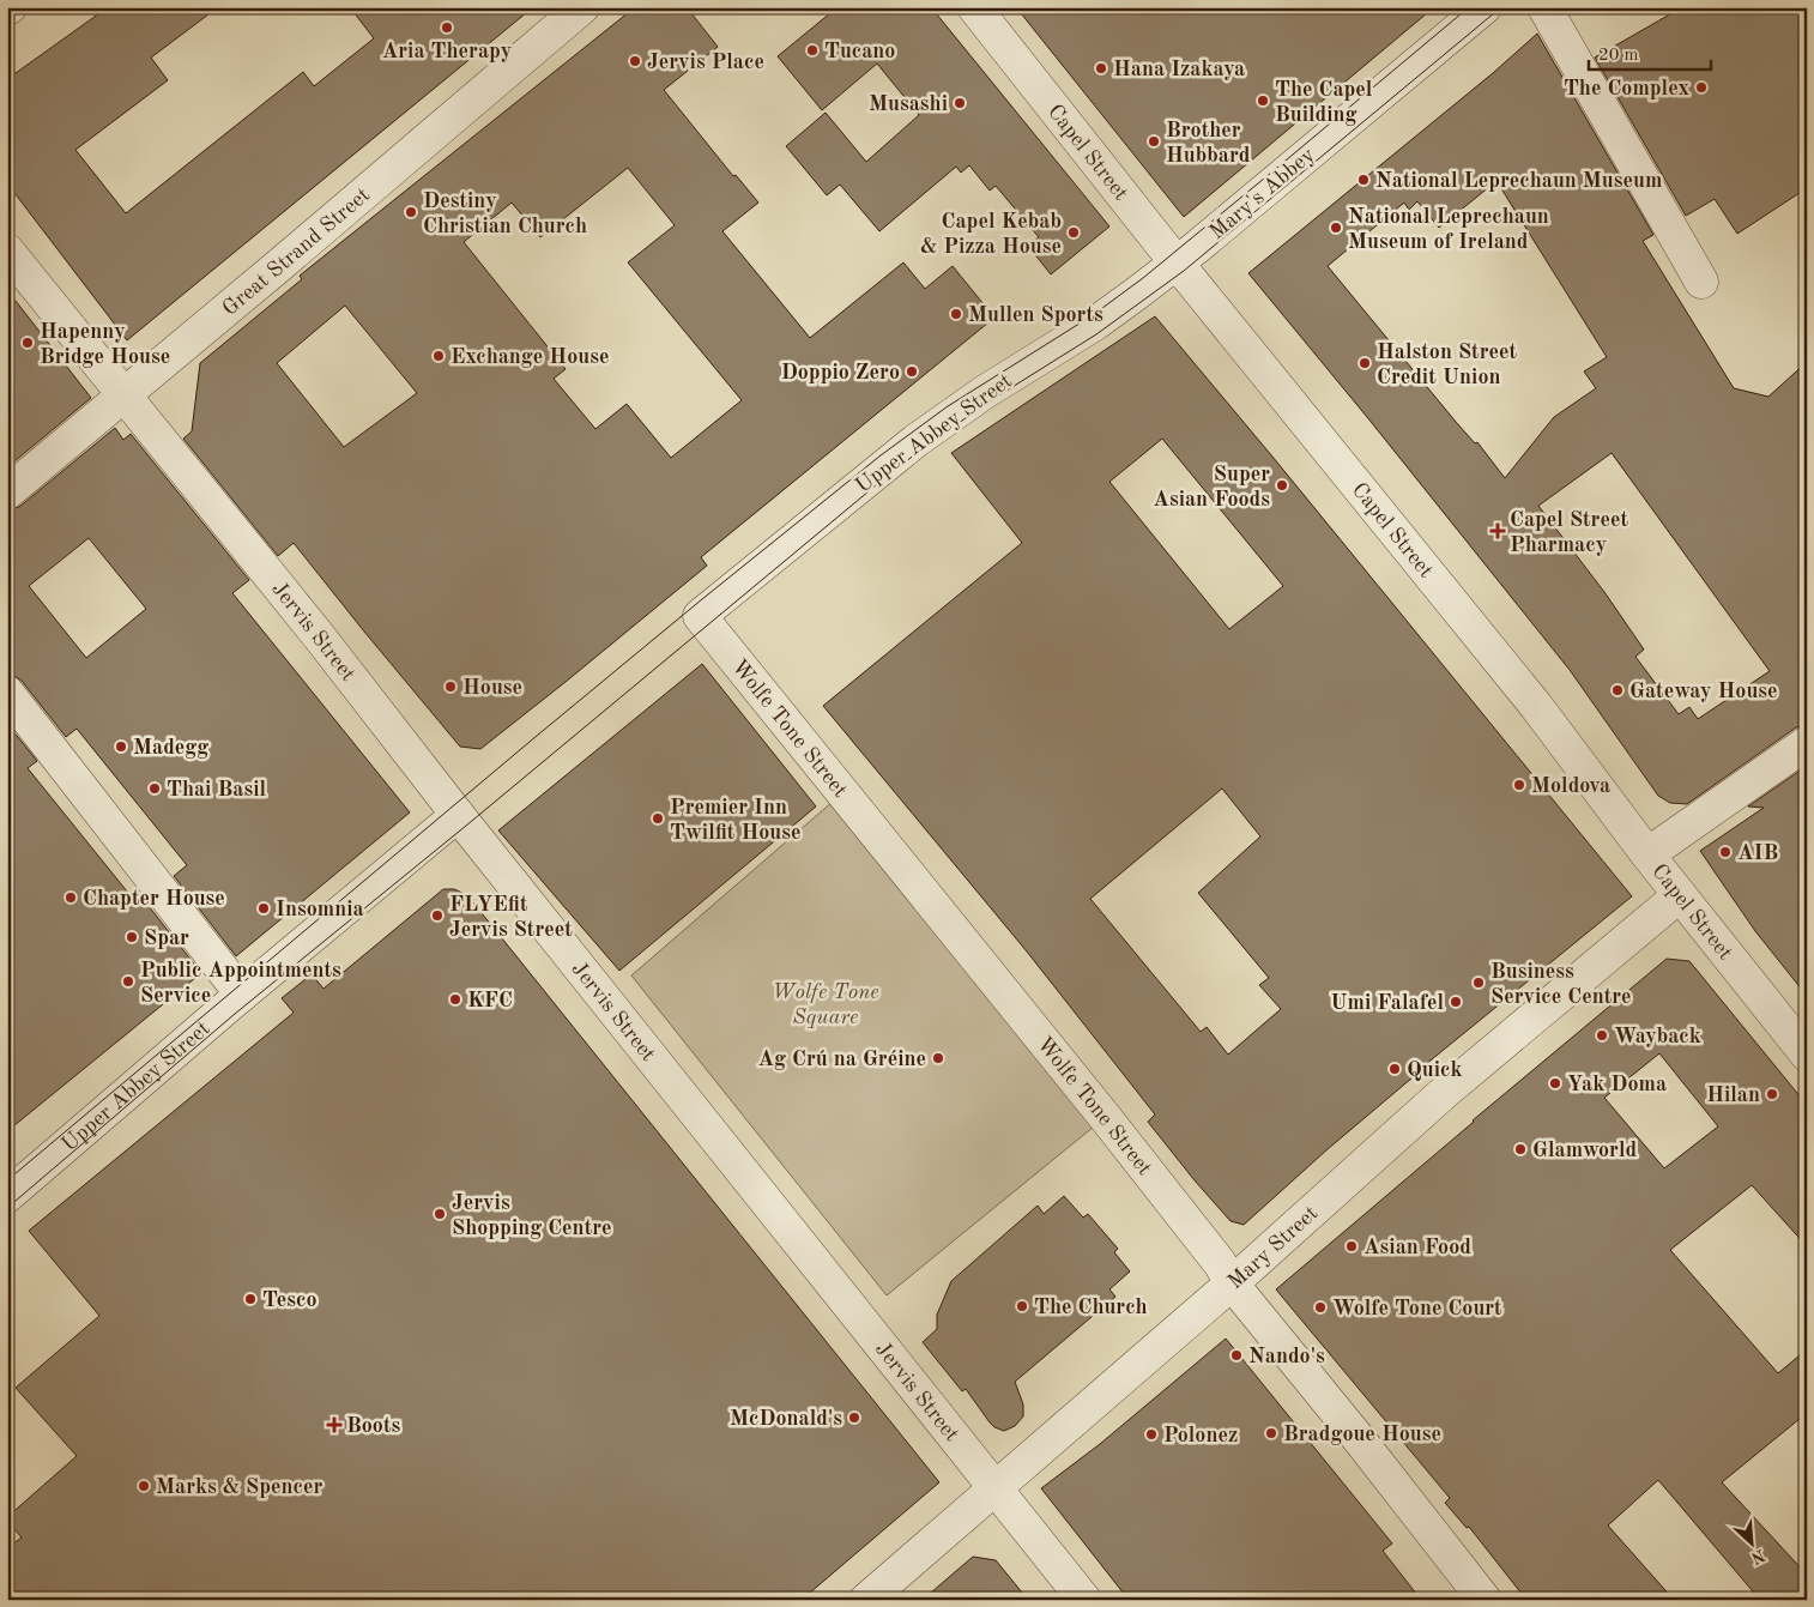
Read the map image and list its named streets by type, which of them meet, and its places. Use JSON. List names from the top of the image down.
{
  "streets": {
    "street": [
      "Capel Street",
      "Mary's Abbey",
      "Great Strand Street",
      "Upper Abbey Street",
      "Jervis Street",
      "Wolfe Tone Street",
      "Mary Street"
    ]
  },
  "crossings": [
    ["Capel Street", "Mary's Abbey"],
    ["Capel Street", "Upper Abbey Street"],
    ["Capel Street", "Mary Street"],
    ["Mary's Abbey", "Upper Abbey Street"],
    ["Great Strand Street", "Jervis Street"],
    ["Upper Abbey Street", "Jervis Street"],
    ["Upper Abbey Street", "Wolfe Tone Street"],
    ["Jervis Street", "Mary Street"],
    ["Wolfe Tone Street", "Mary Street"]
  ],
  "parks": ["Wolfe Tone Square"],
  "places": {
    "other": [
      "Aria Therapy",
      "Tucano",
      "Jervis Place",
      "Hana Izakaya",
      "The Complex",
      "The Capel Building",
      "Musashi",
      "Brother Hubbard",
      "National Leprechaun Museum",
      "Destiny Christian Church",
      "National Leprechaun Museum of Ireland",
      "Capel Kebab & Pizza House",
      "Mullen Sports",
      "Hapenny Bridge House",
      "Exchange House",
      "Halston Street Credit Union",
      "Doppio Zero",
      "Super Asian Foods",
      "House",
      "Gateway House",
      "Madegg",
      "Moldova",
      "Thai Basil",
      "Premier Inn Twilfit House",
      "AIB",
      "Chapter House",
      "Insomnia",
      "FLYEfit Jervis Street",
      "Spar",
      "Public Appointments Service",
      "Business Service Centre",
      "KFC",
      "Umi Falafel",
      "Wayback",
      "Ag Crú na Gréine",
      "Quick",
      "Yak Doma",
      "Hilan",
      "Glamworld",
      "Jervis Shopping Centre",
      "Asian Food",
      "Tesco",
      "The Church",
      "Wolfe Tone Court",
      "Nando's",
      "McDonald's",
      "Bradgoue House",
      "Polonez",
      "Marks & Spencer"
    ],
    "health": ["Capel Street Pharmacy", "Boots"]
  },
  "scale_bar": "20 m",
  "north": "bottom right"
}
